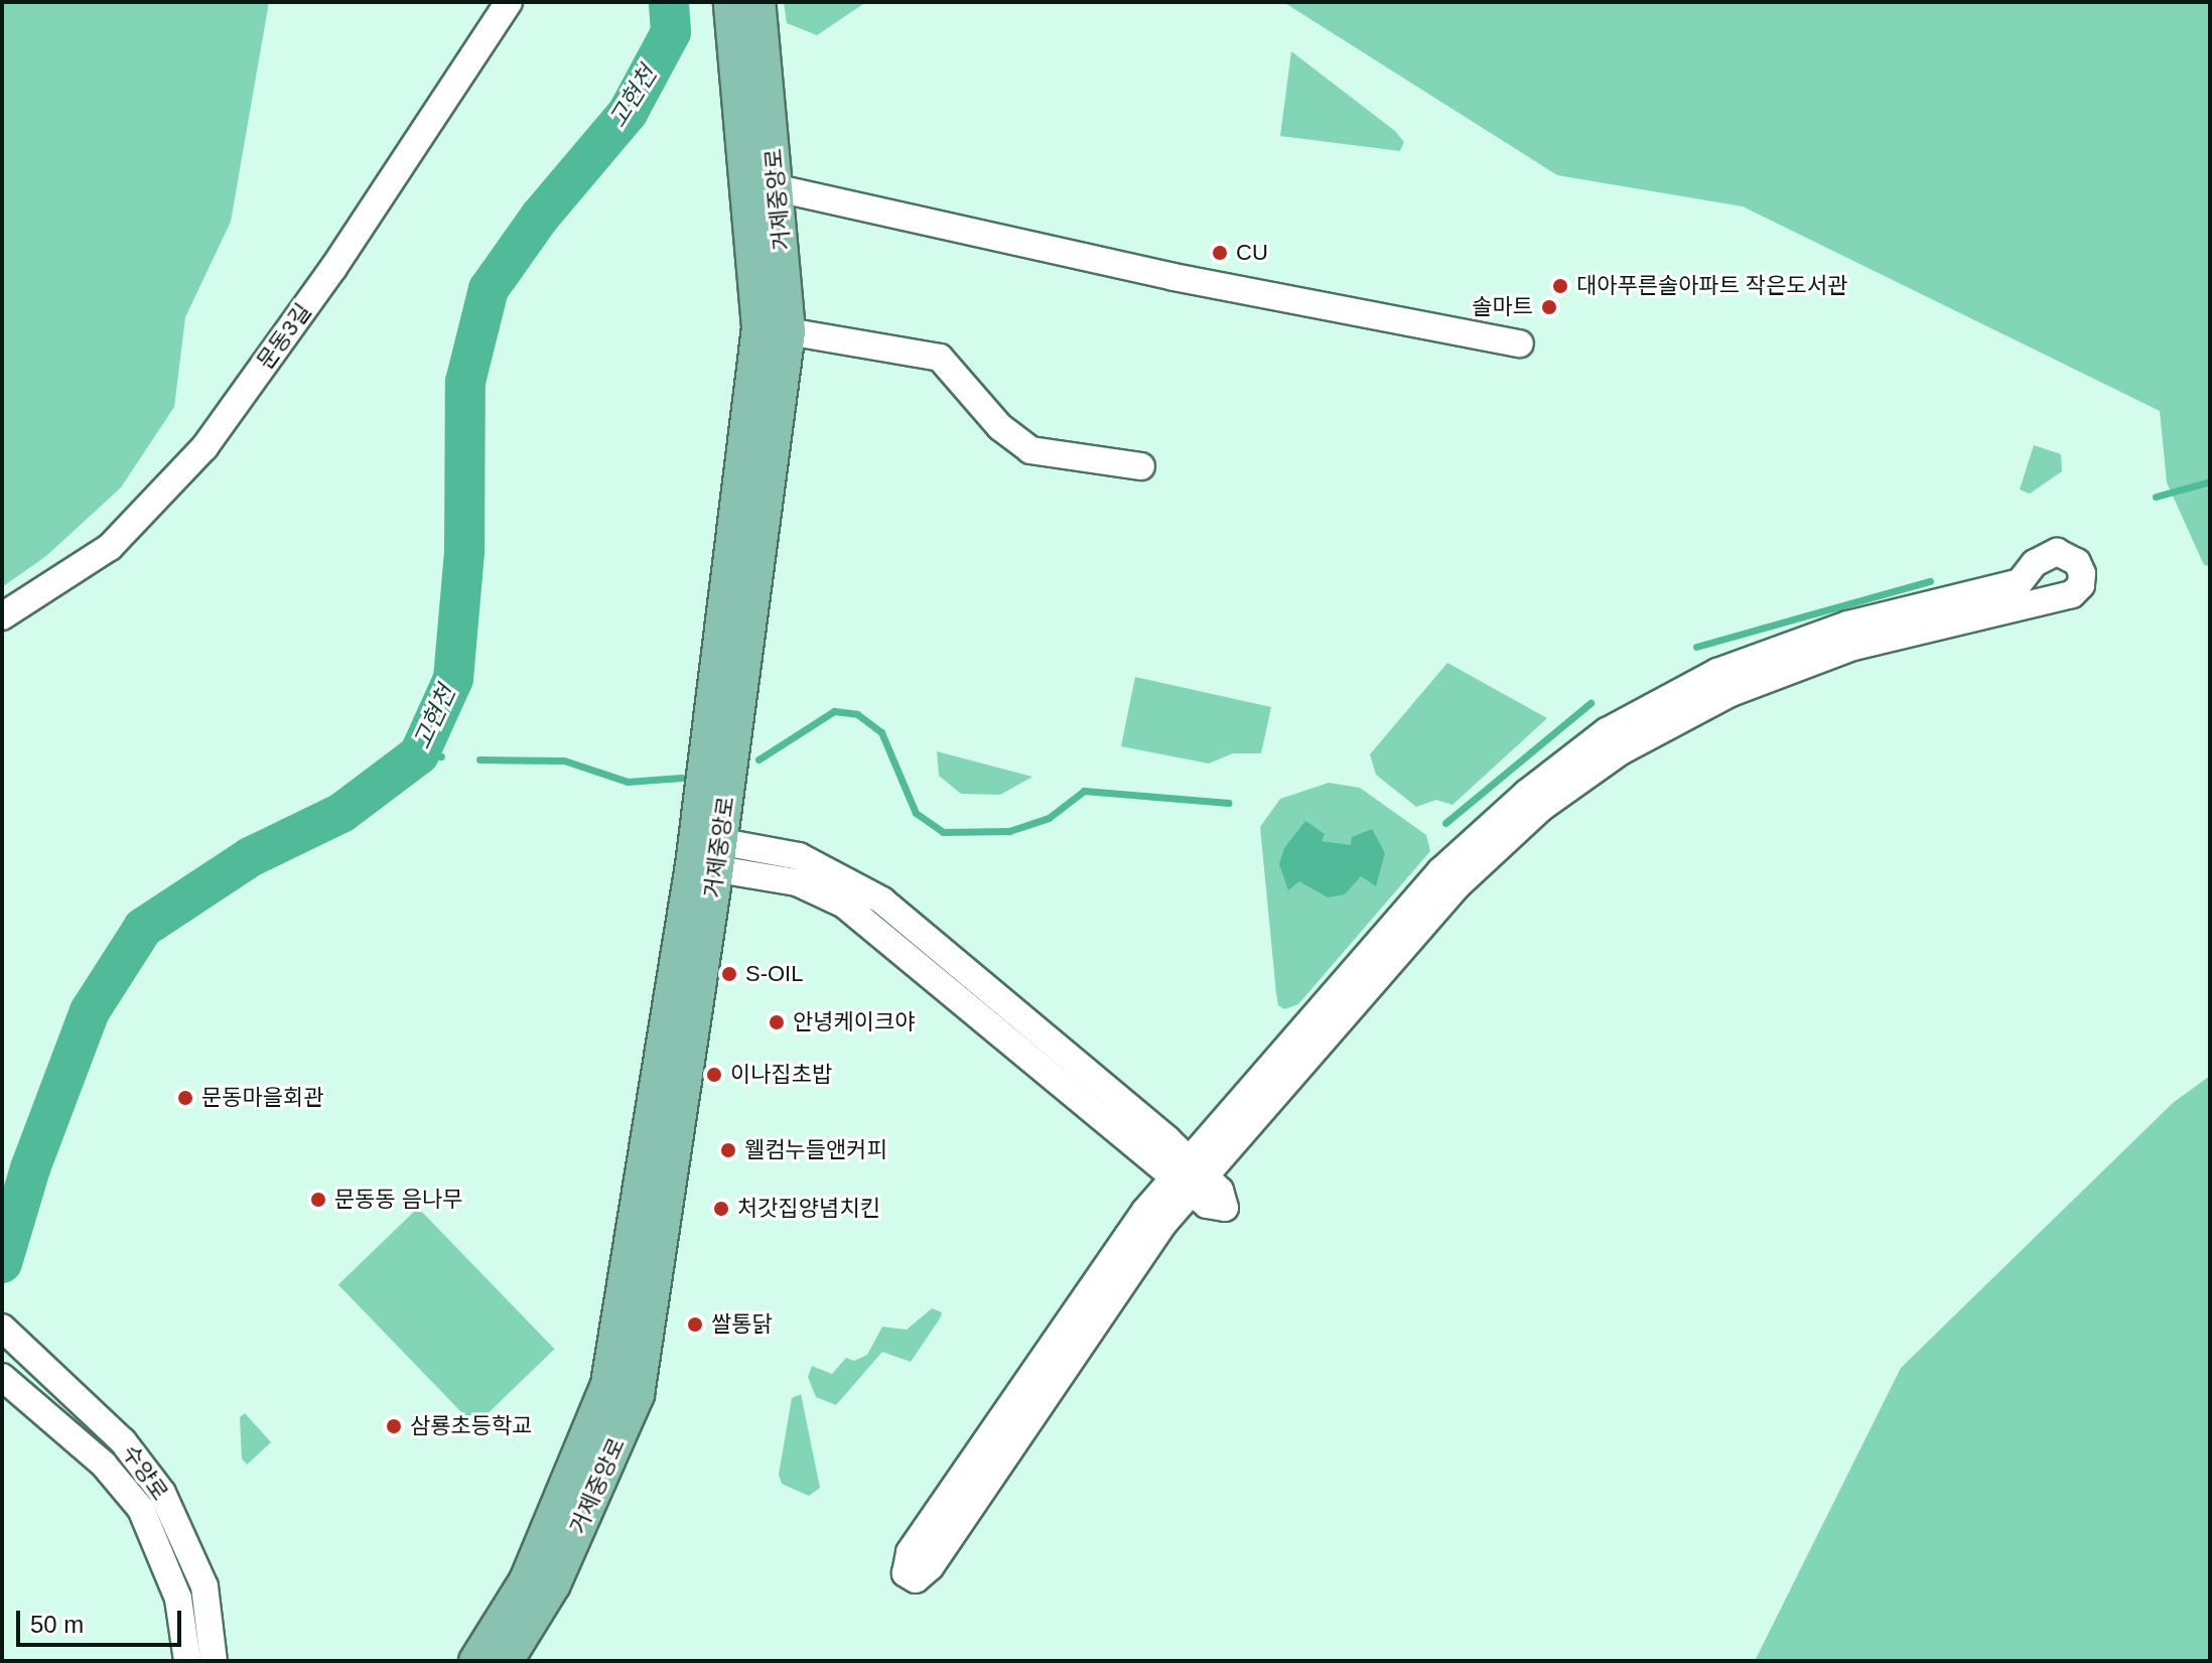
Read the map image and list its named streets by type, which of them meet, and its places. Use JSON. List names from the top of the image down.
{
  "streets": {
    "main road": ["거제중앙로"],
    "street": ["문동3길", "수양로"]
  },
  "water": ["고현천"],
  "places": [
    "CU",
    "대아푸른솔아파트 작은도서관",
    "솔마트",
    "S-OIL",
    "안녕케이크야",
    "이나집초밥",
    "문동마을회관",
    "웰컴누들앤커피",
    "문동동 음나무",
    "처갓집양념치킨",
    "쌀통닭",
    "삼룡초등학교"
  ],
  "scale_bar": "50 m"
}
